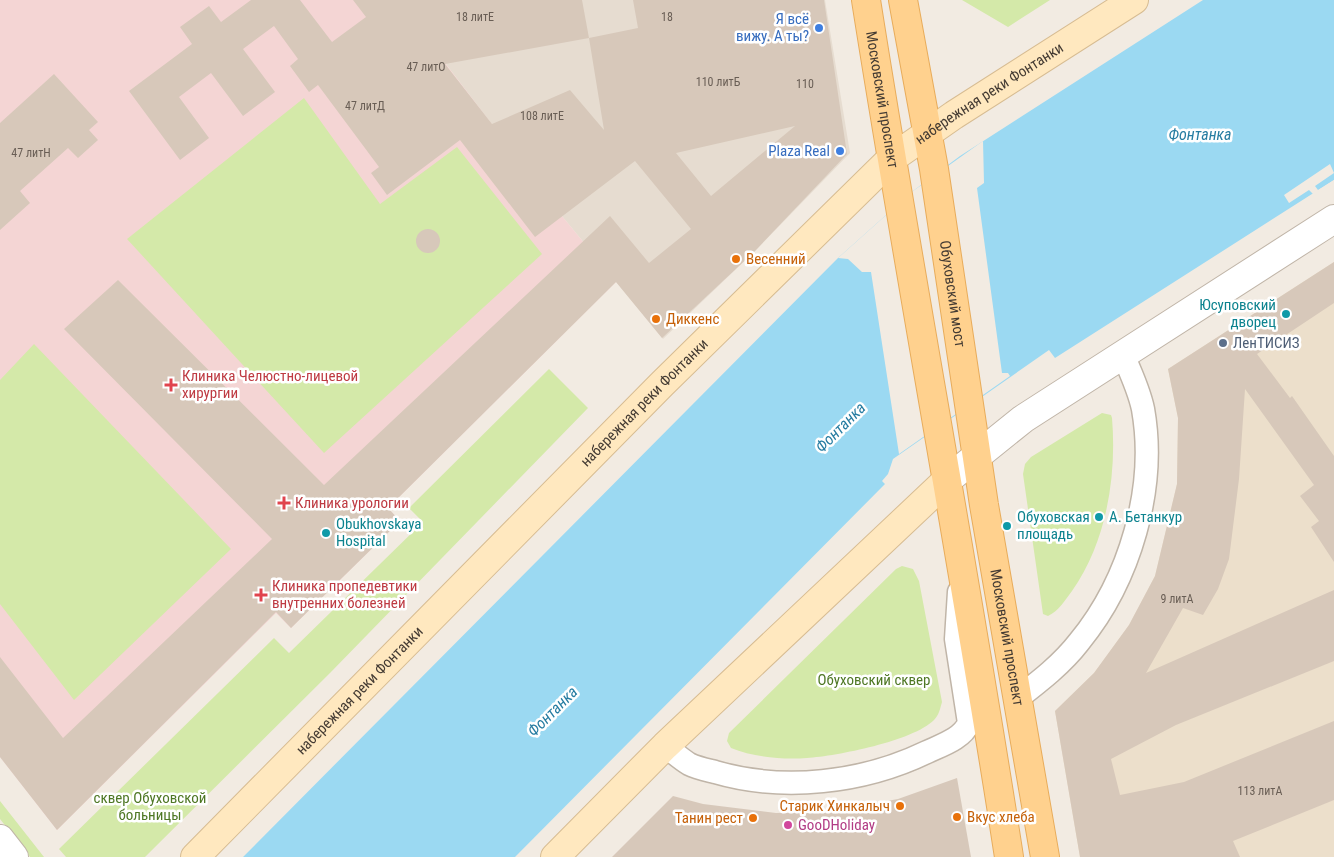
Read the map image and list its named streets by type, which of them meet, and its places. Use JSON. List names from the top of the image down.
{
  "streets": {
    "main road": ["набережная реки Фонтанки", "Московский проспект", "Обуховский мост"]
  },
  "crossings": [
    ["набережная реки Фонтанки", "Московский проспект"],
    ["набережная реки Фонтанки", "Обуховский мост"],
    ["Московский проспект", "Обуховский мост"]
  ],
  "water": ["Фонтанка"],
  "parks": ["Обуховский сквер", "сквер Обуховской больницы"],
  "places": {
    "other": [
      "Я всё вижу. А ты?",
      "Plaza Real",
      "Весенний",
      "Юсуповский дворец",
      "Диккенс",
      "ЛенТИСИЗ",
      "А. Бетанкур",
      "Обуховская площадь",
      "Obukhovskaya Hospital",
      "Старик Хинкалыч",
      "Вкус хлеба",
      "Танин рест",
      "GooDHoliday"
    ],
    "health": ["Клиника Челюстно-лицевой хирургии", "Клиника урологии", "Клиника пропедевтики внутренних болезней"]
  },
  "house_numbers": [
    "18 литЕ",
    "18",
    "47 литО",
    "110 литБ",
    "110",
    "47 литД",
    "108 литЕ",
    "47 литН",
    "9 литА",
    "113 литА"
  ]
}
